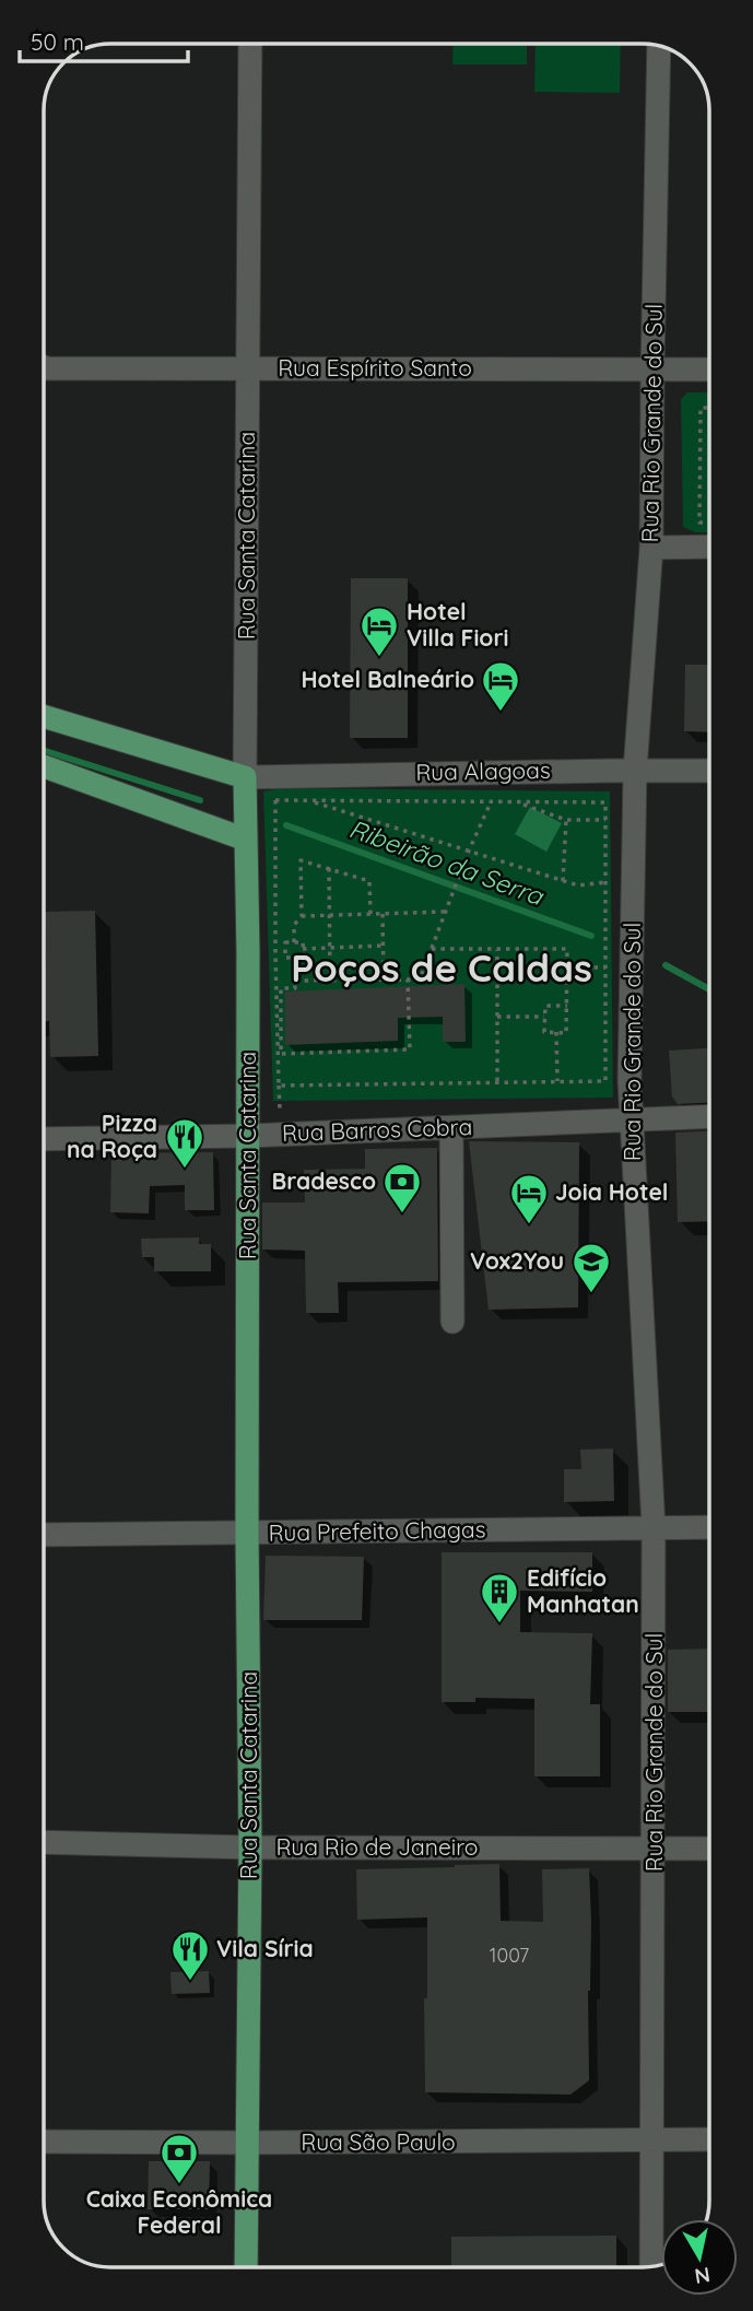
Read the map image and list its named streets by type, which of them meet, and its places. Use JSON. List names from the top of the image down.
{
  "streets": {
    "main road": ["Rua Santa Catarina"],
    "street": [
      "Rua Espírito Santo",
      "Rua Rio Grande do Sul",
      "Rua Alagoas",
      "Rua Barros Cobra",
      "Rua Prefeito Chagas",
      "Rua Rio de Janeiro",
      "Rua São Paulo"
    ]
  },
  "crossings": [
    ["Rua Espírito Santo", "Rua Rio Grande do Sul"],
    ["Rua Espírito Santo", "Rua Santa Catarina"],
    ["Rua Rio Grande do Sul", "Rua Alagoas"],
    ["Rua Rio Grande do Sul", "Rua Barros Cobra"],
    ["Rua Rio Grande do Sul", "Rua Prefeito Chagas"],
    ["Rua Rio Grande do Sul", "Rua Rio de Janeiro"],
    ["Rua Rio Grande do Sul", "Rua São Paulo"],
    ["Rua Santa Catarina", "Rua Alagoas"],
    ["Rua Santa Catarina", "Rua Barros Cobra"],
    ["Rua Santa Catarina", "Rua Prefeito Chagas"],
    ["Rua Santa Catarina", "Rua Rio de Janeiro"],
    ["Rua Santa Catarina", "Rua São Paulo"]
  ],
  "districts": ["Poços de Caldas"],
  "water": ["Ribeirão da Serra"],
  "places": {
    "hotel": ["Hotel Villa Fiori", "Hotel Balneário", "Joia Hotel"],
    "restaurant": ["Pizza na Roça", "Vila Síria"],
    "bank": ["Bradesco", "Caixa Econômica Federal"],
    "school or university": ["Vox2You"],
    "building": ["Edifício Manhatan"]
  },
  "house_numbers": ["1007"],
  "scale_bar": "50 m",
  "north": "bottom"
}
